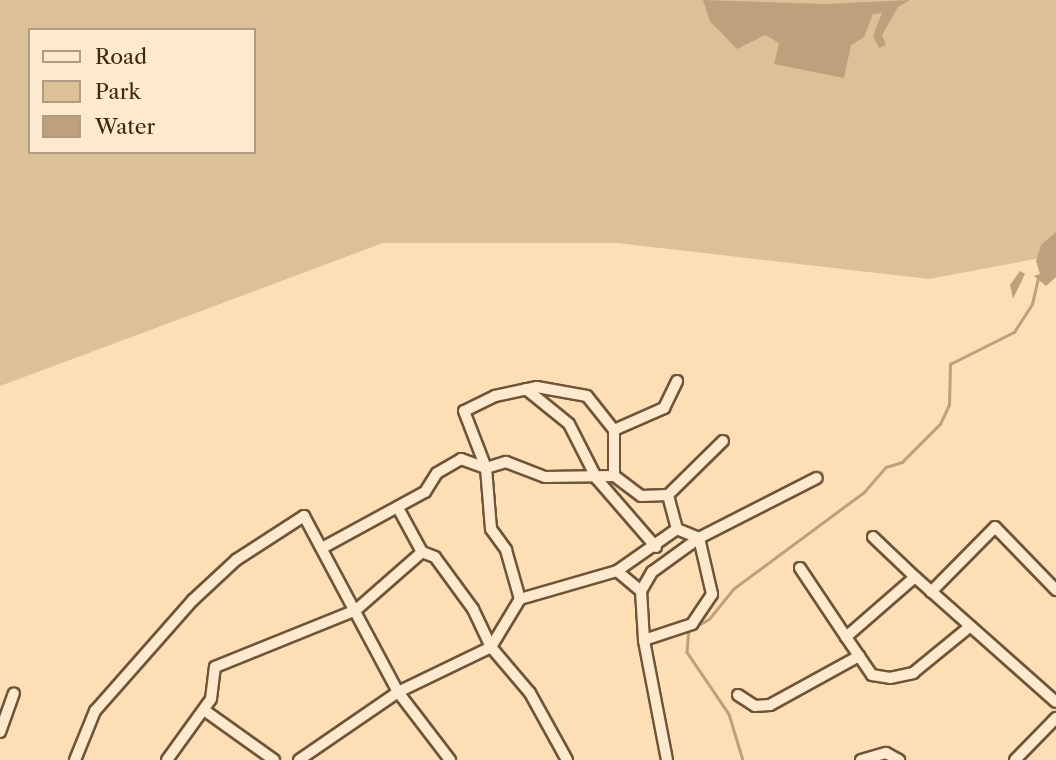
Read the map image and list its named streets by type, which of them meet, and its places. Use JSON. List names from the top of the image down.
{
  "legend": ["Road", "Park", "Water"]
}
